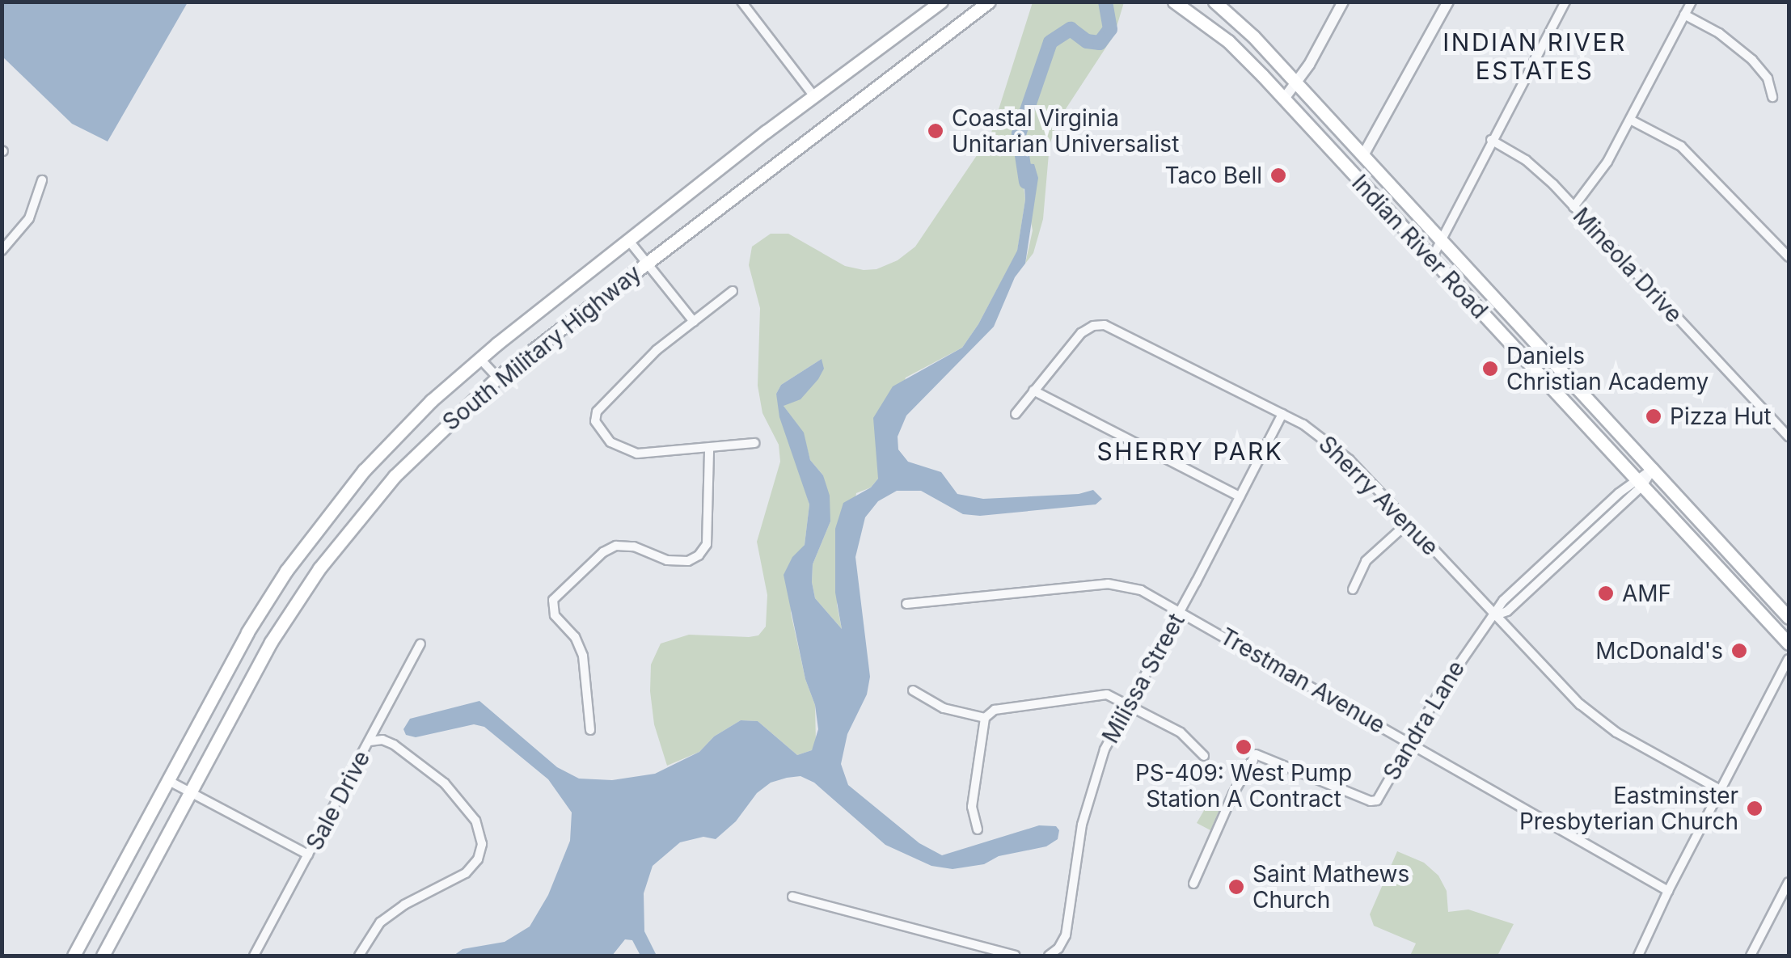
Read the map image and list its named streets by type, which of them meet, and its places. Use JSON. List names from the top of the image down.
{
  "streets": {
    "main road": ["Indian River Road", "South Military Highway"],
    "street": [
      "Mineola Drive",
      "Sherry Avenue",
      "Milissa Street",
      "Trestman Avenue",
      "Sandra Lane",
      "Sale Drive"
    ]
  },
  "crossings": [
    ["Indian River Road", "Sandra Lane"],
    ["Sherry Avenue", "Milissa Street"],
    ["Sherry Avenue", "Sandra Lane"],
    ["Milissa Street", "Trestman Avenue"],
    ["Trestman Avenue", "Sandra Lane"]
  ],
  "districts": ["INDIAN RIVER ESTATES", "SHERRY PARK"],
  "places": [
    "Coastal Virginia Unitarian Universalist",
    "Taco Bell",
    "Daniels Christian Academy",
    "Pizza Hut",
    "AMF",
    "McDonald's",
    "PS-409: West Pump Station A Contract",
    "Eastminster Presbyterian Church",
    "Saint Mathews Church"
  ]
}
